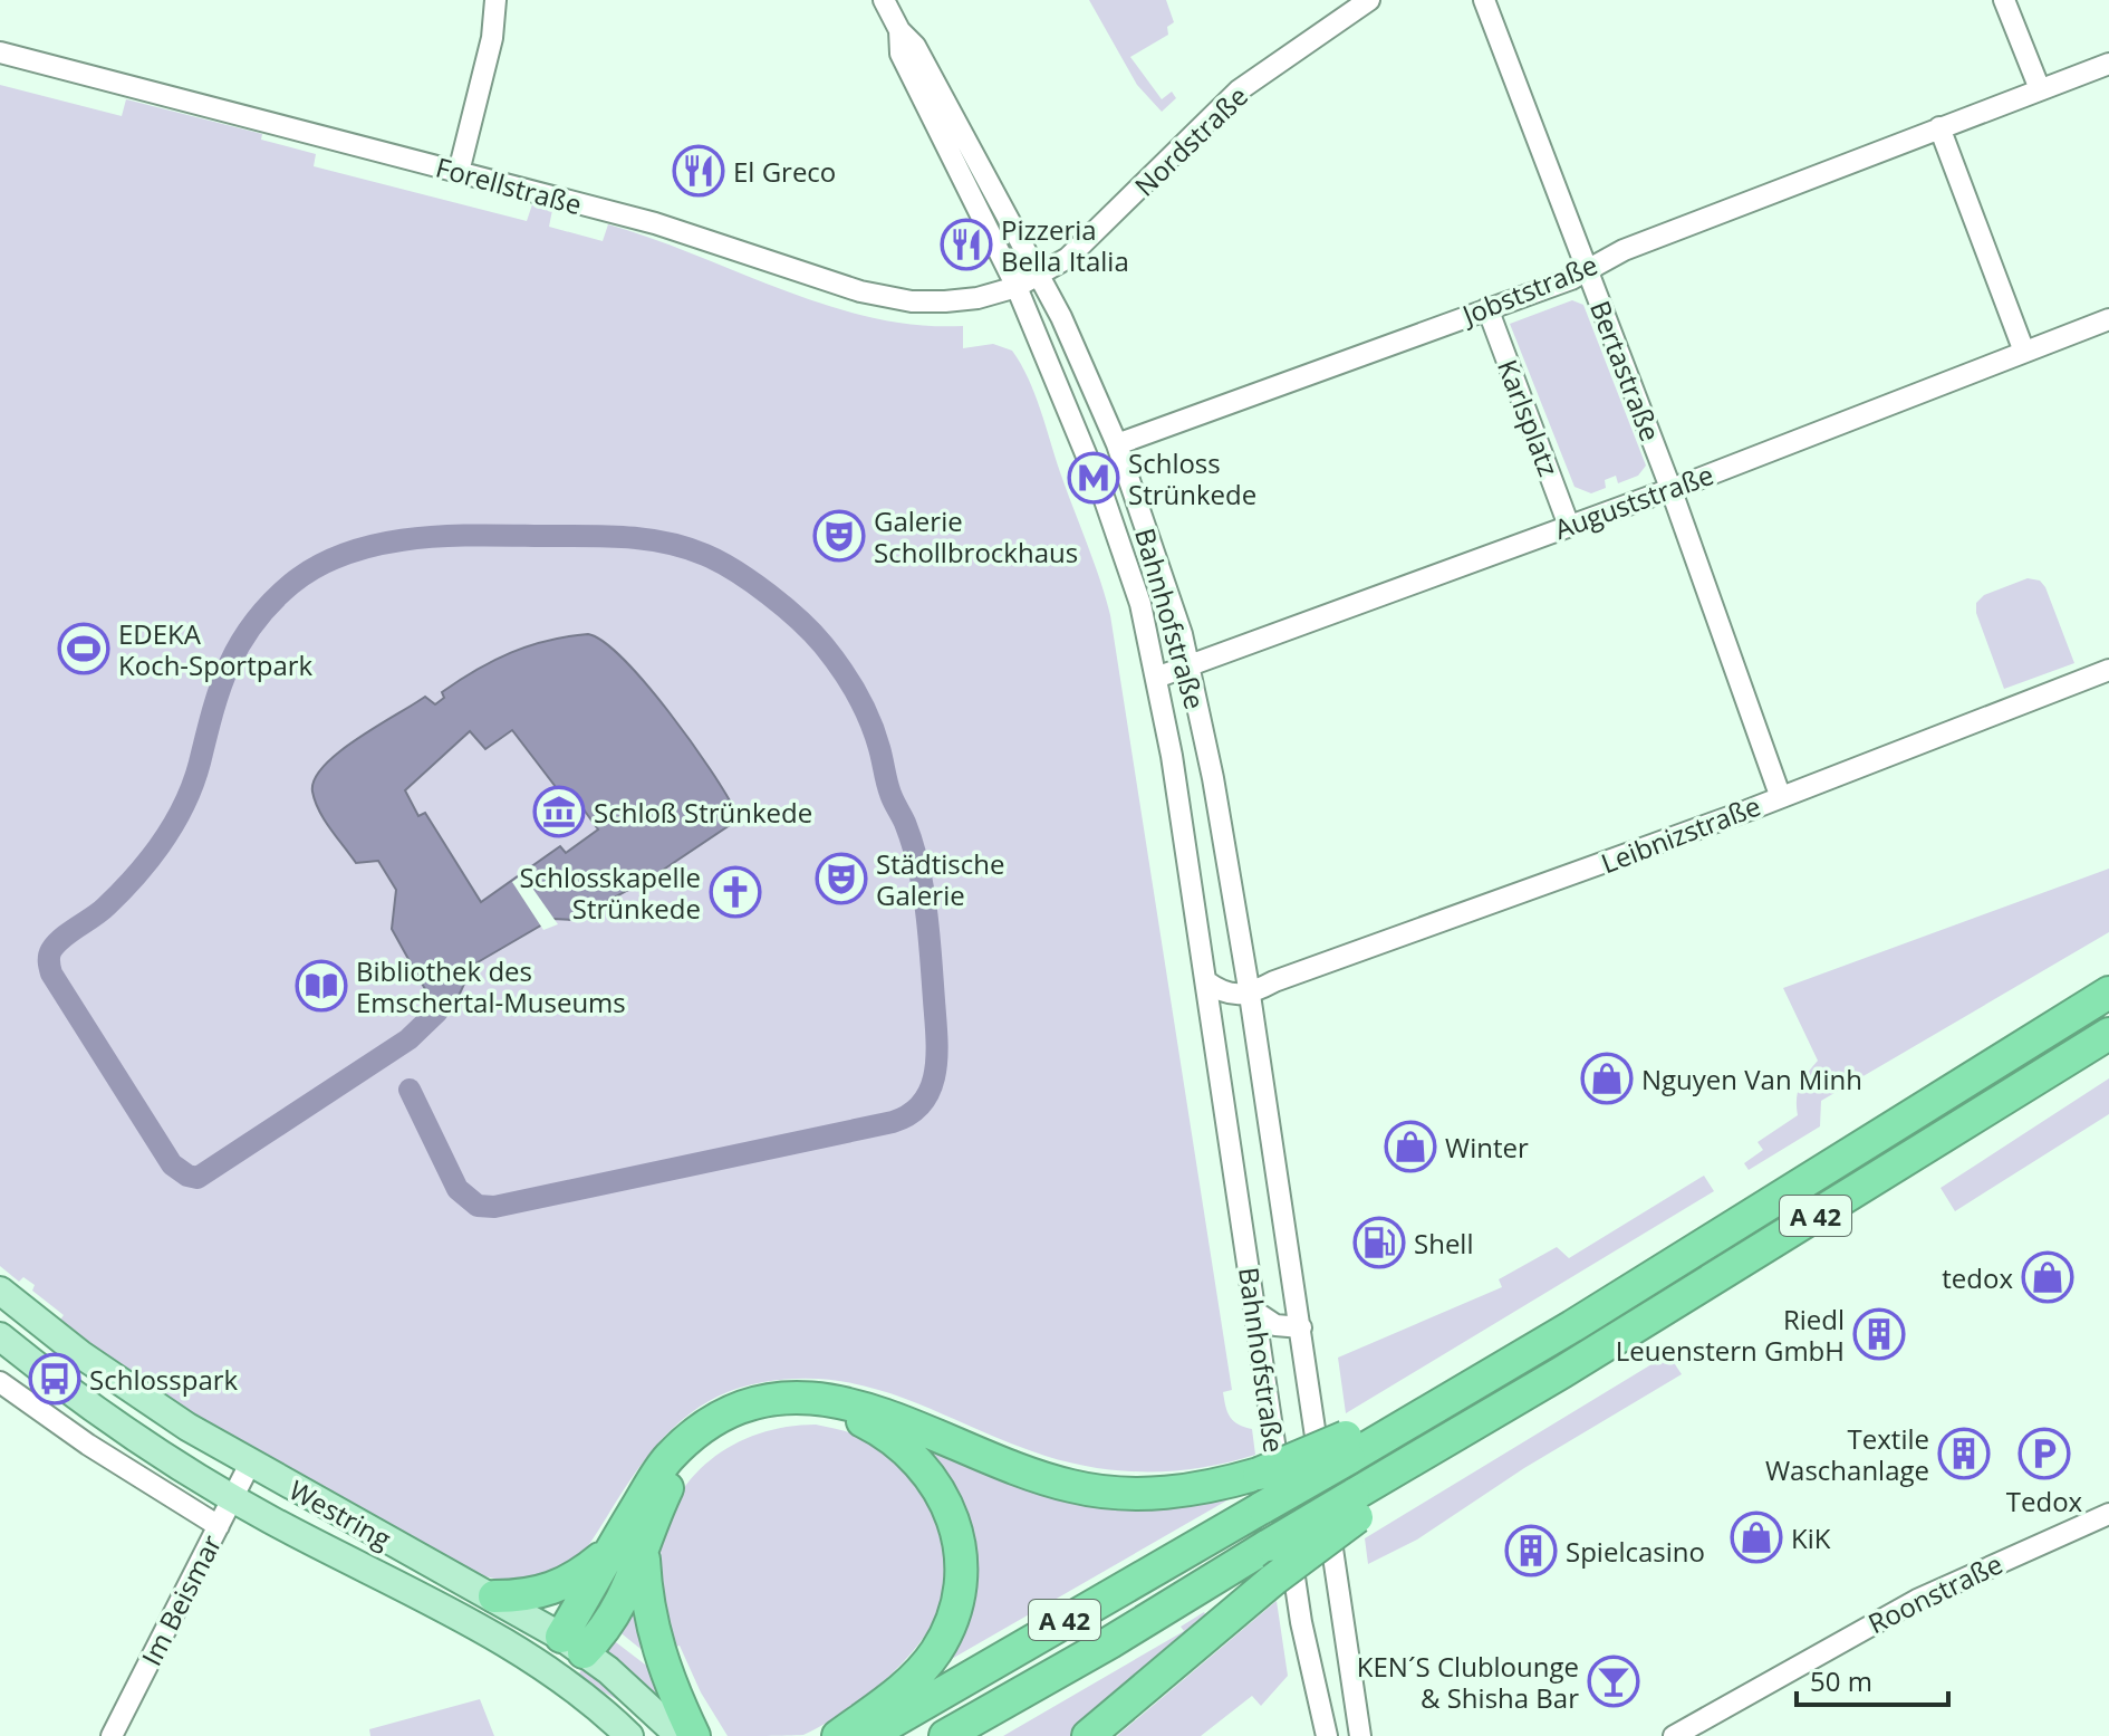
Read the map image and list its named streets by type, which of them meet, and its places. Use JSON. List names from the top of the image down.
{
  "streets": {
    "highway": ["A 42"],
    "main road": ["Westring"],
    "street": [
      "Nordstraße",
      "Forellstraße",
      "Jobststraße",
      "Bertastraße",
      "Karlsplatz",
      "Auguststraße",
      "Bahnhofstraße",
      "Leibnizstraße",
      "Roonstraße",
      "Im Beismar"
    ]
  },
  "crossings": [
    ["Nordstraße", "Forellstraße"],
    ["Nordstraße", "Bahnhofstraße"],
    ["Forellstraße", "Bahnhofstraße"],
    ["Jobststraße", "Bertastraße"],
    ["Jobststraße", "Karlsplatz"],
    ["Jobststraße", "Bahnhofstraße"],
    ["Bertastraße", "Auguststraße"],
    ["Bertastraße", "Leibnizstraße"],
    ["Karlsplatz", "Auguststraße"],
    ["Auguststraße", "Bahnhofstraße"],
    ["Bahnhofstraße", "Leibnizstraße"],
    ["Westring", "Im Beismar"]
  ],
  "places": {
    "restaurant": ["El Greco", "Pizzeria Bella Italia"],
    "metro station": ["Schloss Strünkede"],
    "theatre": ["Galerie Schollbrockhaus", "Städtische Galerie"],
    "sports": ["EDEKA Koch-Sportpark"],
    "museum": ["Schloß Strünkede"],
    "church": ["Schlosskapelle Strünkede"],
    "library": ["Bibliothek des Emschertal-Museums"],
    "shop": [
      "Nguyen Van Minh",
      "Winter",
      "tedox",
      "KiK"
    ],
    "fuel station": ["Shell"],
    "building": ["Riedl Leuenstern GmbH", "Textile Waschanlage", "Spielcasino"],
    "bus stop": ["Schlosspark"],
    "parking": ["Tedox"],
    "bar": ["KEN´S Clublounge & Shisha Bar"]
  },
  "scale_bar": "50 m"
}
